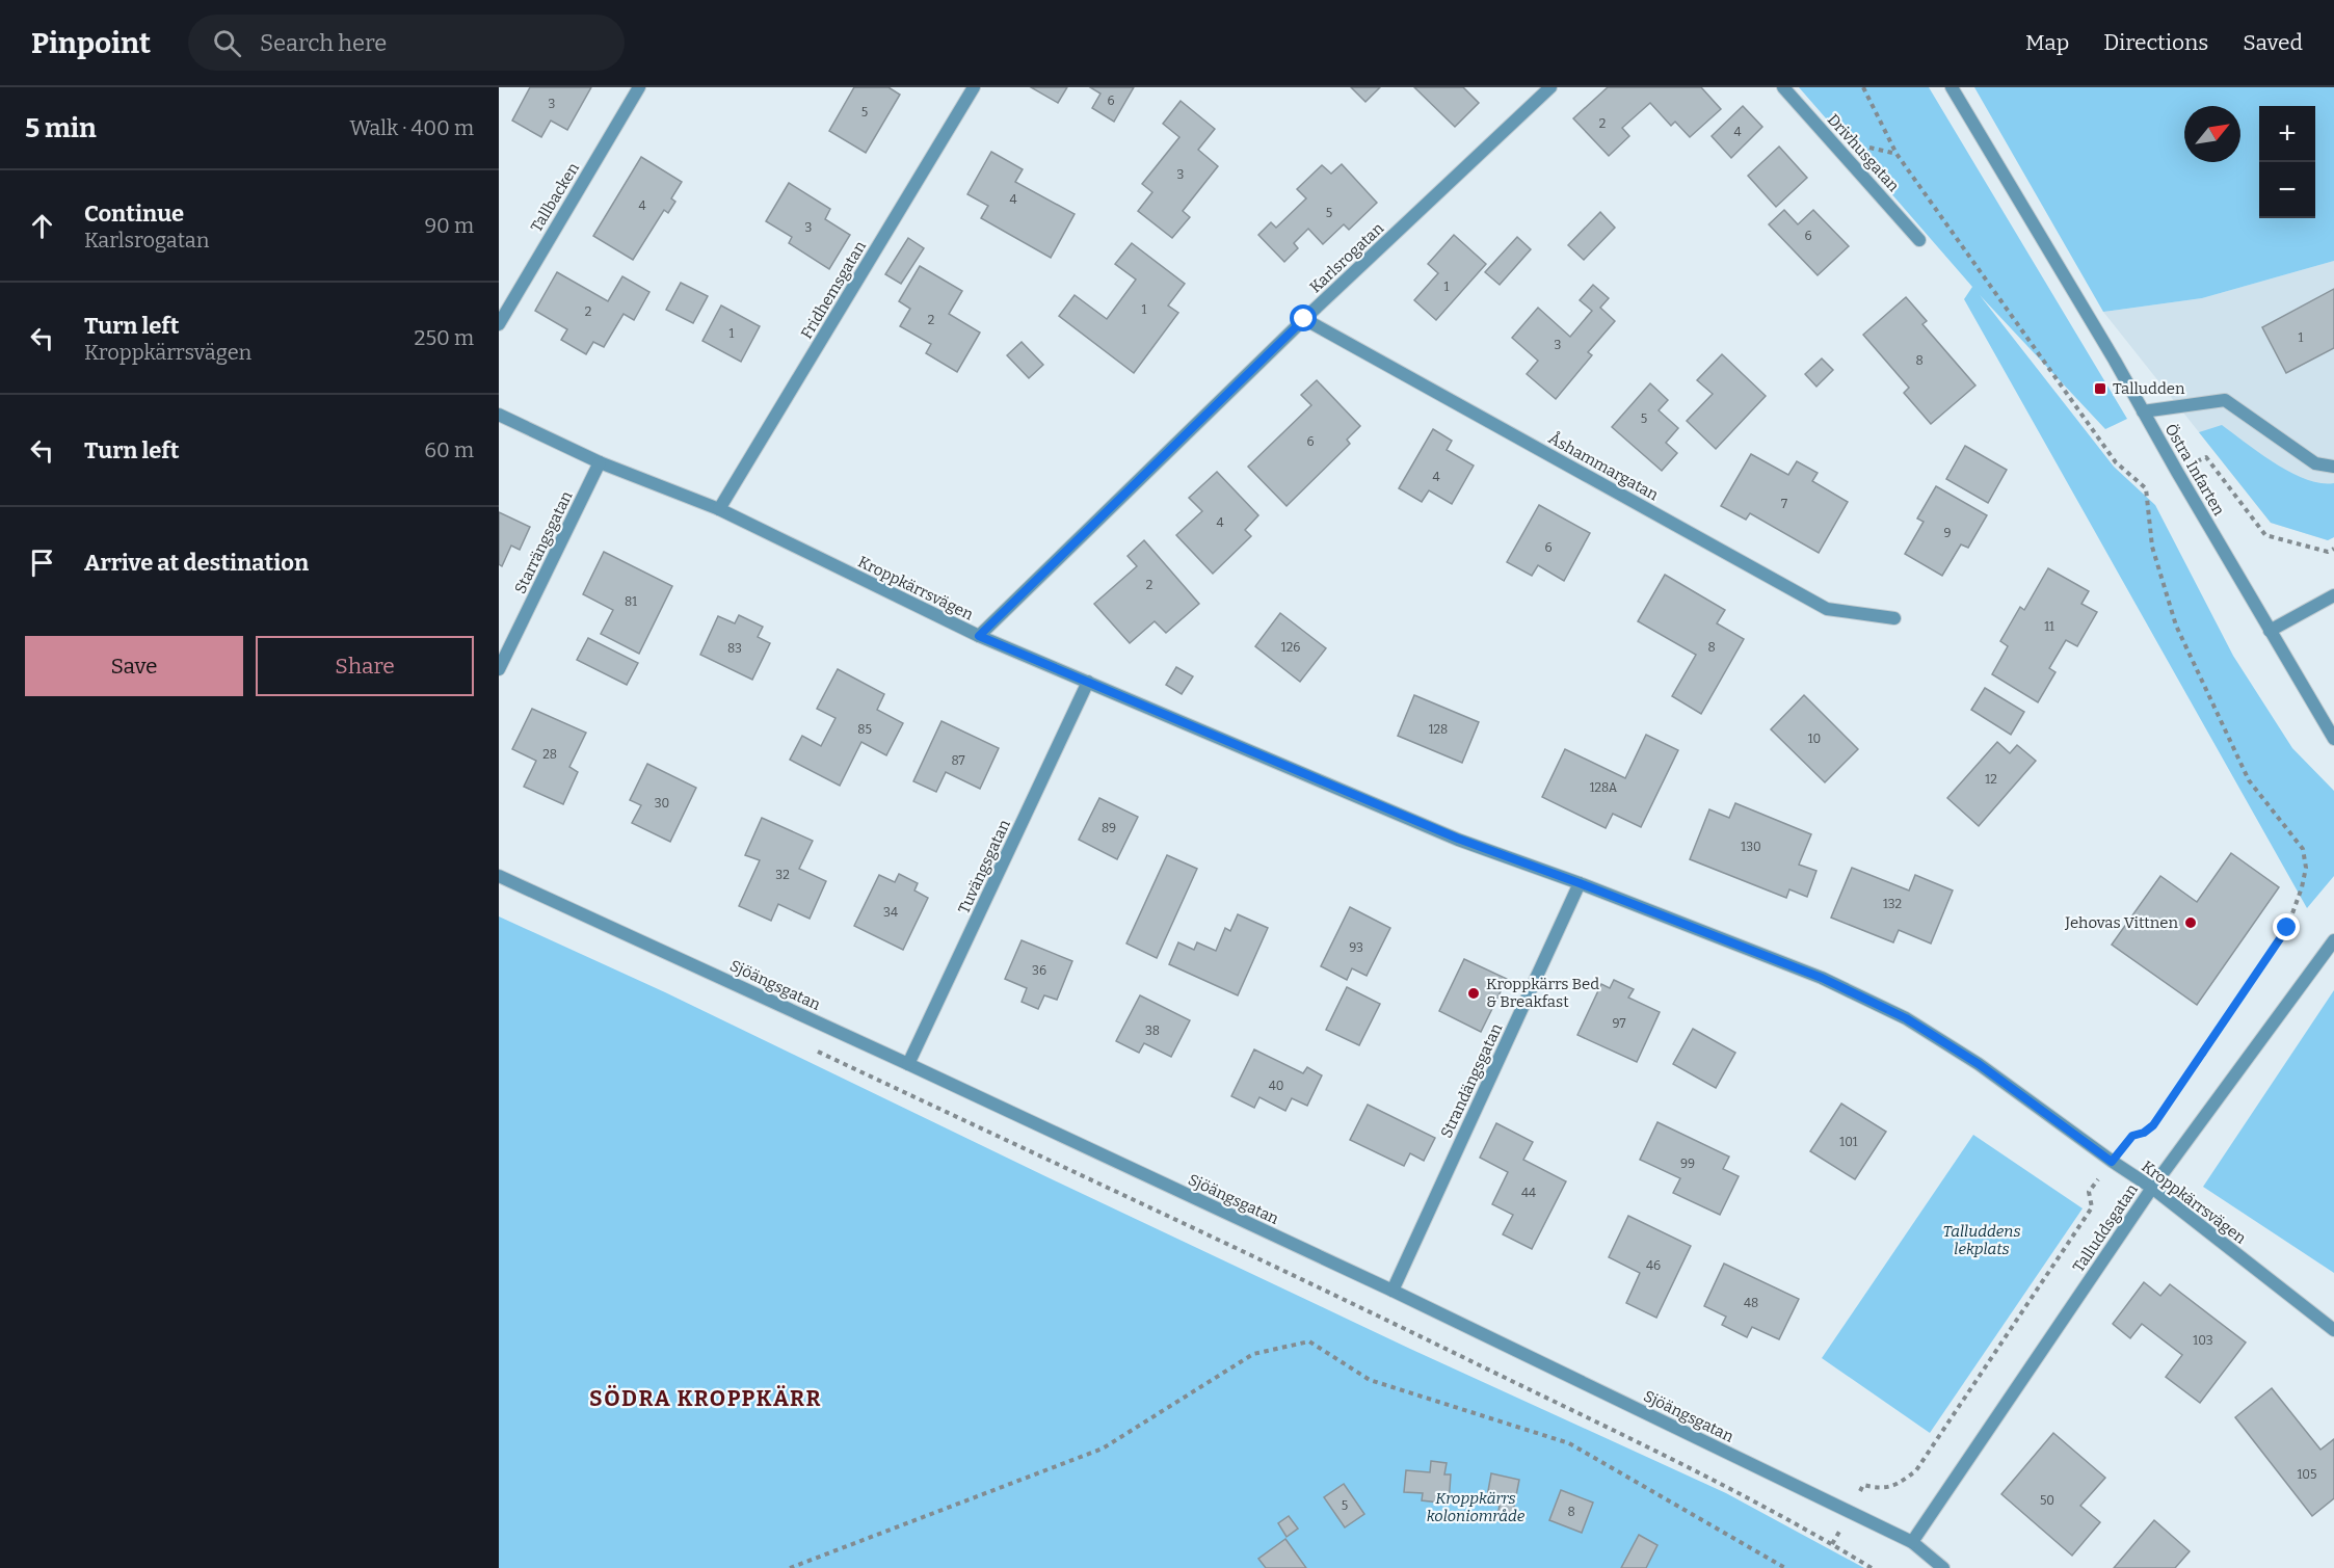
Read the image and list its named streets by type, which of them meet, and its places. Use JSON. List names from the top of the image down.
{
  "streets": {
    "street": [
      "Drivhusgatan",
      "Tallbacken",
      "Karlsrogatan",
      "Fridhemsgatan",
      "Åshammargatan",
      "Östra Infarten",
      "Starrängsgatan",
      "Kroppkärrsvägen",
      "Tuvängsgatan",
      "Sjöängsgatan",
      "Strandängsgatan",
      "Talluddsgatan"
    ]
  },
  "crossings": [
    ["Karlsrogatan", "Åshammargatan"],
    ["Karlsrogatan", "Kroppkärrsvägen"],
    ["Fridhemsgatan", "Kroppkärrsvägen"],
    ["Starrängsgatan", "Kroppkärrsvägen"],
    ["Kroppkärrsvägen", "Tuvängsgatan"],
    ["Kroppkärrsvägen", "Strandängsgatan"],
    ["Kroppkärrsvägen", "Talluddsgatan"],
    ["Tuvängsgatan", "Sjöängsgatan"],
    ["Sjöängsgatan", "Strandängsgatan"],
    ["Sjöängsgatan", "Talluddsgatan"]
  ],
  "districts": ["SÖDRA KROPPKÄRR"],
  "parks": ["Talluddens lekplats", "Kroppkärrs koloniområde"],
  "places": {
    "transit": ["Talludden"],
    "other": ["Jehovas Vittnen", "Kroppkärrs Bed & Breakfast"]
  },
  "house_numbers": [
    "6",
    "3",
    "5",
    "2",
    "4",
    "3",
    "4",
    "4",
    "5",
    "3",
    "6",
    "1",
    "1",
    "2",
    "2",
    "1",
    "1",
    "3",
    "8",
    "5",
    "6",
    "4",
    "7",
    "4",
    "9",
    "6",
    "2",
    "81",
    "11",
    "126",
    "8",
    "83",
    "85",
    "128",
    "10",
    "28",
    "87",
    "12",
    "128A",
    "30",
    "89",
    "130",
    "32",
    "132",
    "34",
    "93",
    "36",
    "97",
    "38",
    "40",
    "101",
    "99",
    "44",
    "46",
    "48",
    "103",
    "105",
    "50",
    "5",
    "8"
  ],
  "north": "top right",
  "page": {
    "header": "Pinpoint",
    "search": "Search here",
    "nav": ["Map", "Directions", "Saved"],
    "heading": ["5 min", "Walk · 400 m"],
    "map_buttons": ["+", "−"],
    "list": [
      ["Continue", "Karlsrogatan", "90 m"],
      ["Turn left", "Kroppkärrsvägen", "250 m"],
      ["Turn left", "60 m"],
      "Arrive at destination"
    ],
    "buttons": ["Save", "Share"]
  }
}
